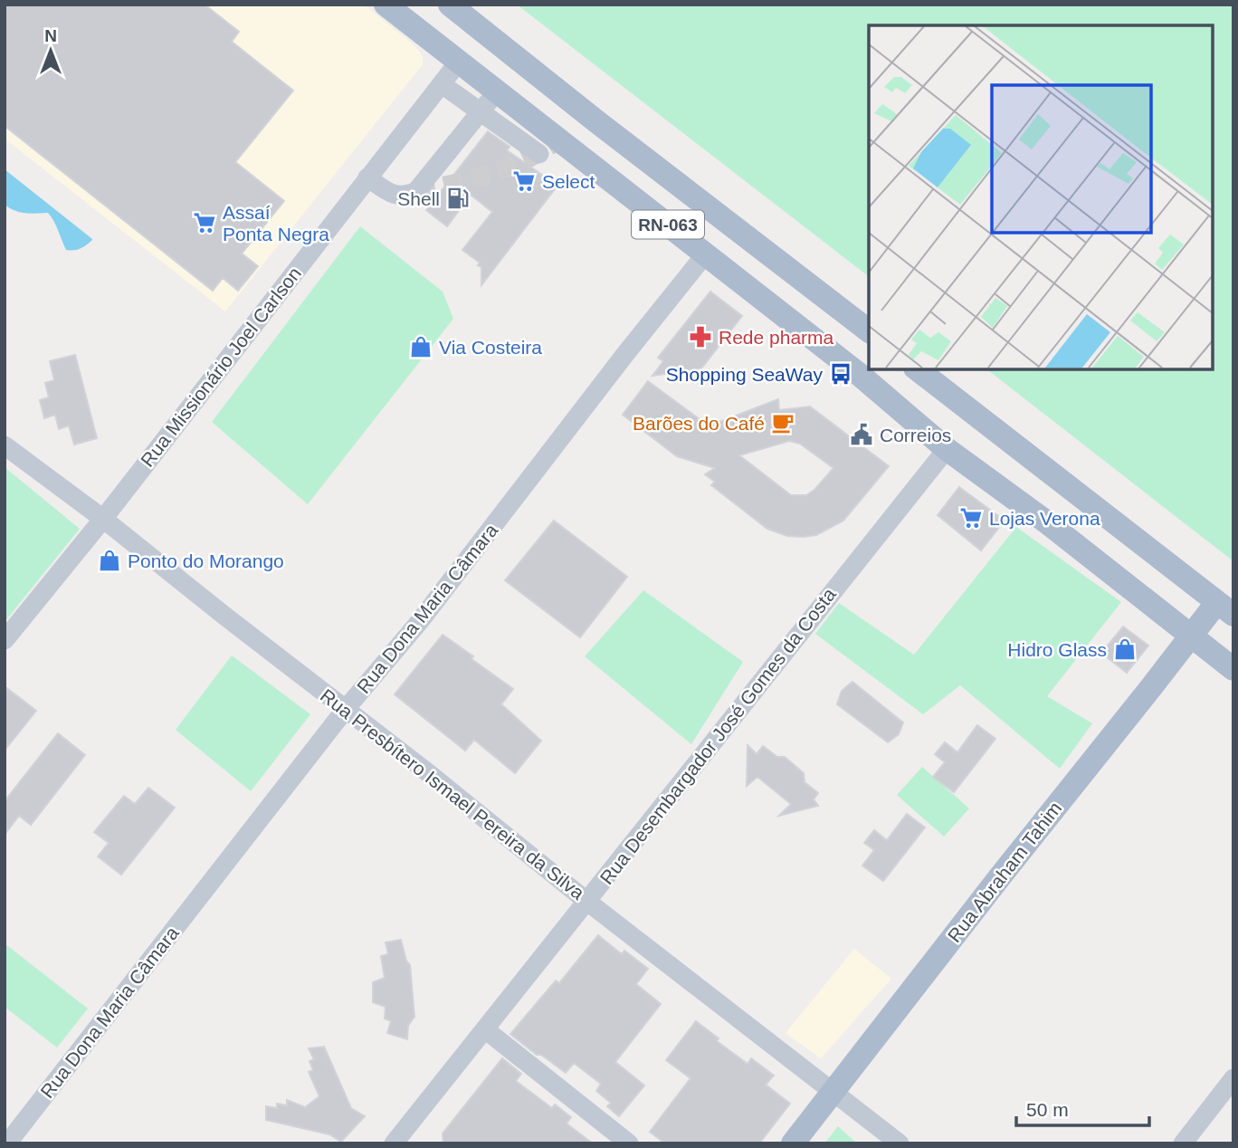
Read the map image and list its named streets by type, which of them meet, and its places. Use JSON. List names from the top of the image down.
{
  "streets": {
    "main road": ["RN-063", "Rua Abraham Tahim"],
    "street": [
      "Rua Missionário Joel Carlson",
      "Rua Dona Maria Câmara",
      "Rua Desembargador José Gomes da Costa",
      "Rua Presbítero Ismael Pereira da Silva"
    ]
  },
  "crossings": [
    ["RN-063", "Rua Missionário Joel Carlson"],
    ["RN-063", "Rua Dona Maria Câmara"],
    ["RN-063", "Rua Desembargador José Gomes da Costa"],
    ["RN-063", "Rua Abraham Tahim"],
    ["Rua Missionário Joel Carlson", "Rua Presbítero Ismael Pereira da Silva"],
    ["Rua Dona Maria Câmara", "Rua Presbítero Ismael Pereira da Silva"],
    ["Rua Desembargador José Gomes da Costa", "Rua Presbítero Ismael Pereira da Silva"],
    ["Rua Presbítero Ismael Pereira da Silva", "Rua Abraham Tahim"]
  ],
  "places": {
    "supermarket": ["Select", "Assaí Ponta Negra", "Lojas Verona"],
    "fuel station": ["Shell"],
    "pharmacy": ["Rede pharma"],
    "shop": ["Via Costeira", "Ponto do Morango", "Hidro Glass"],
    "bus stop": ["Shopping SeaWay"],
    "cafe": ["Barões do Café"],
    "public building": ["Correios"]
  },
  "scale_bar": "50 m",
  "north": "top"
}
